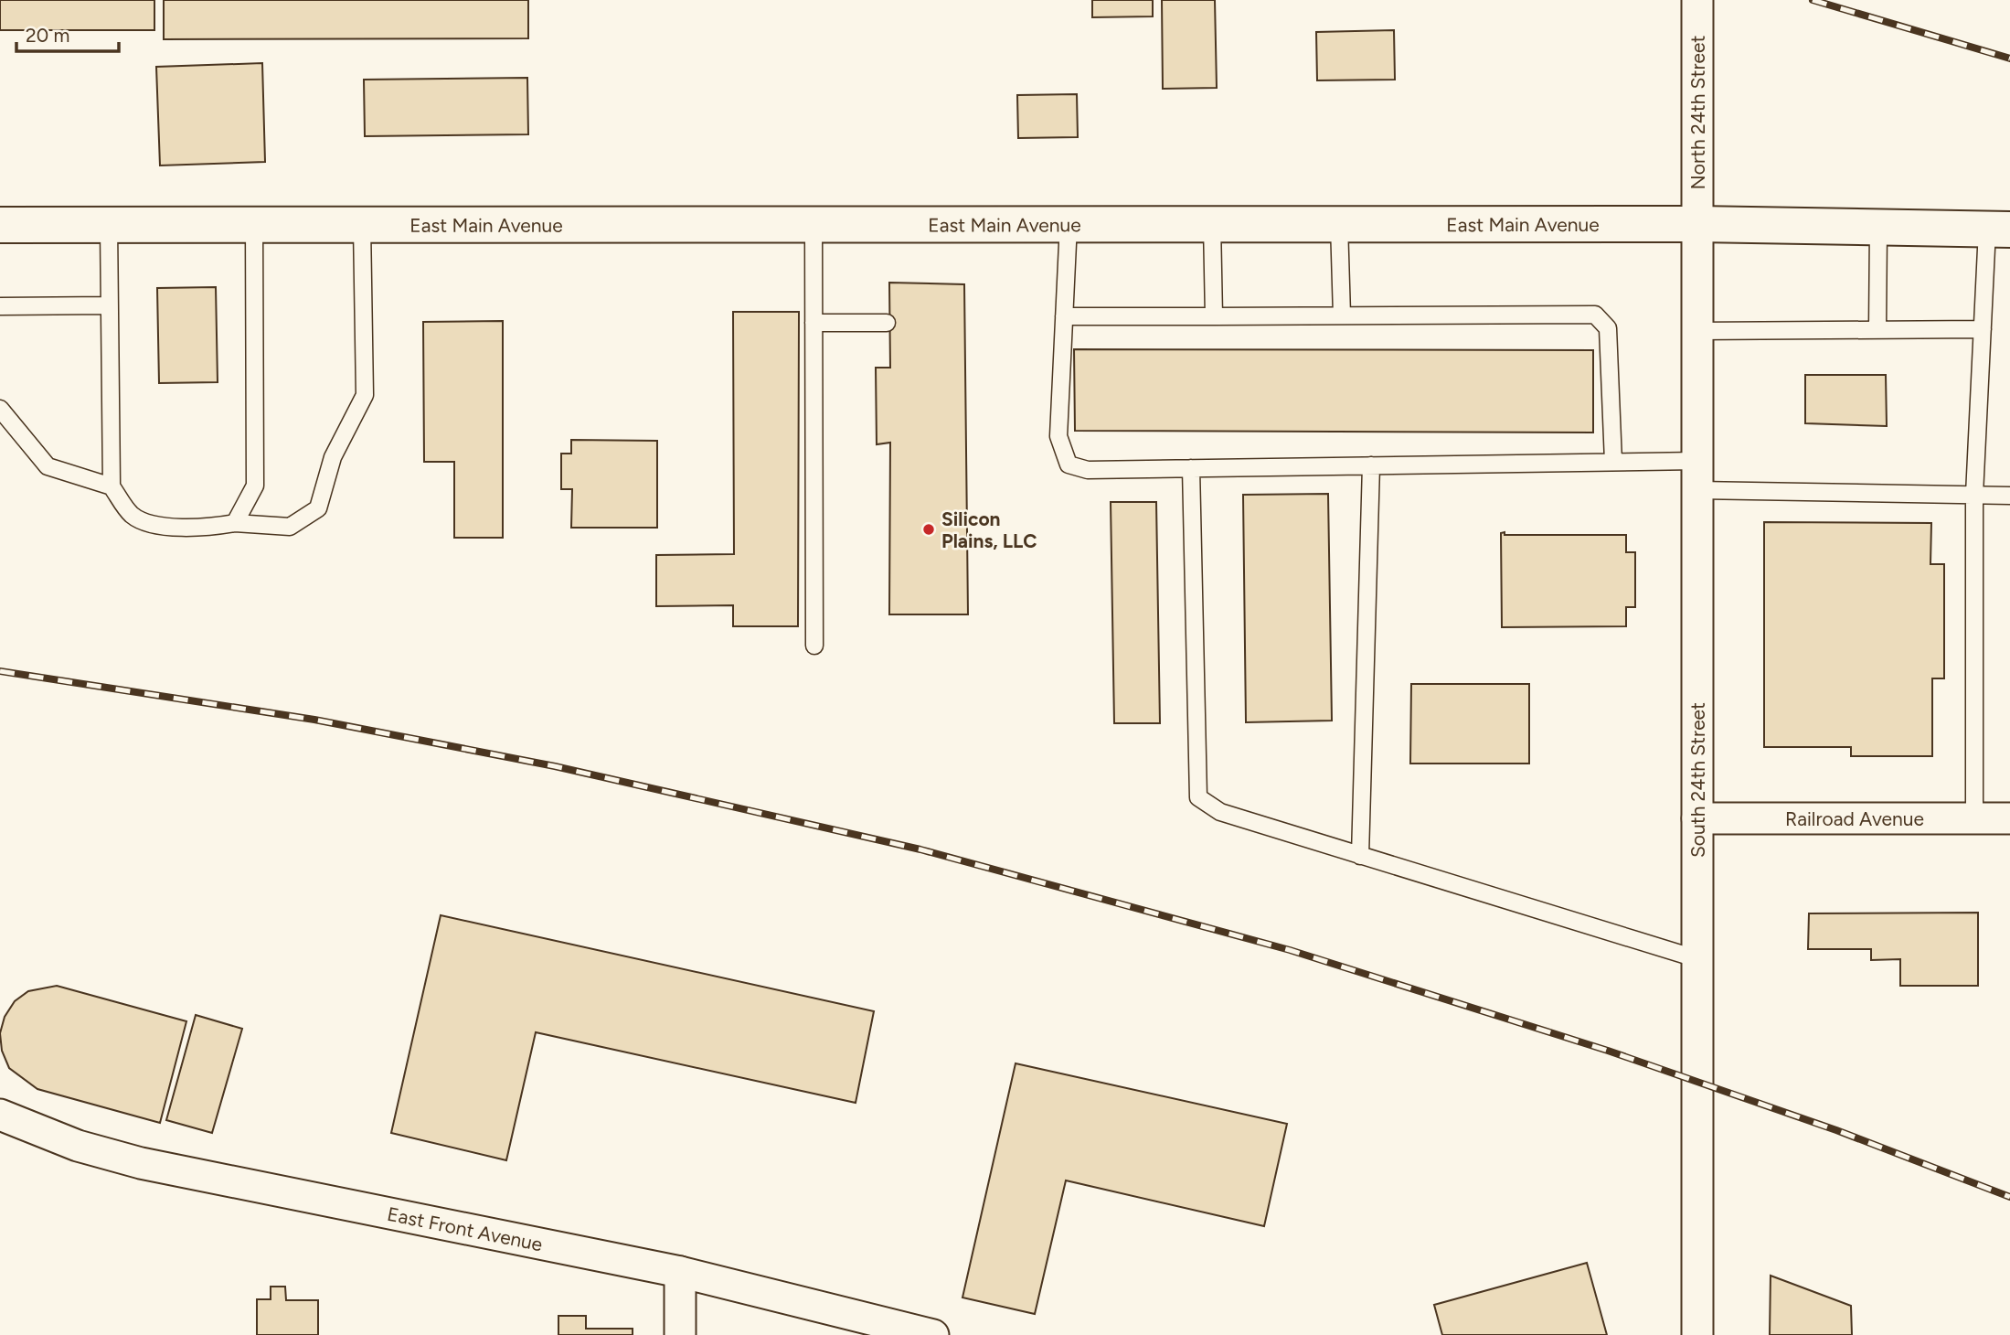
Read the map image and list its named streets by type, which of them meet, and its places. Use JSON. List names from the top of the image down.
{
  "streets": {
    "main road": ["East Main Avenue"],
    "street": [
      "North 24th Street",
      "South 24th Street",
      "Railroad Avenue",
      "East Front Avenue"
    ]
  },
  "crossings": [
    ["North 24th Street", "East Main Avenue"],
    ["North 24th Street", "South 24th Street"],
    ["East Main Avenue", "South 24th Street"],
    ["South 24th Street", "Railroad Avenue"]
  ],
  "places": ["Silicon Plains, LLC"],
  "scale_bar": "20 m"
}
